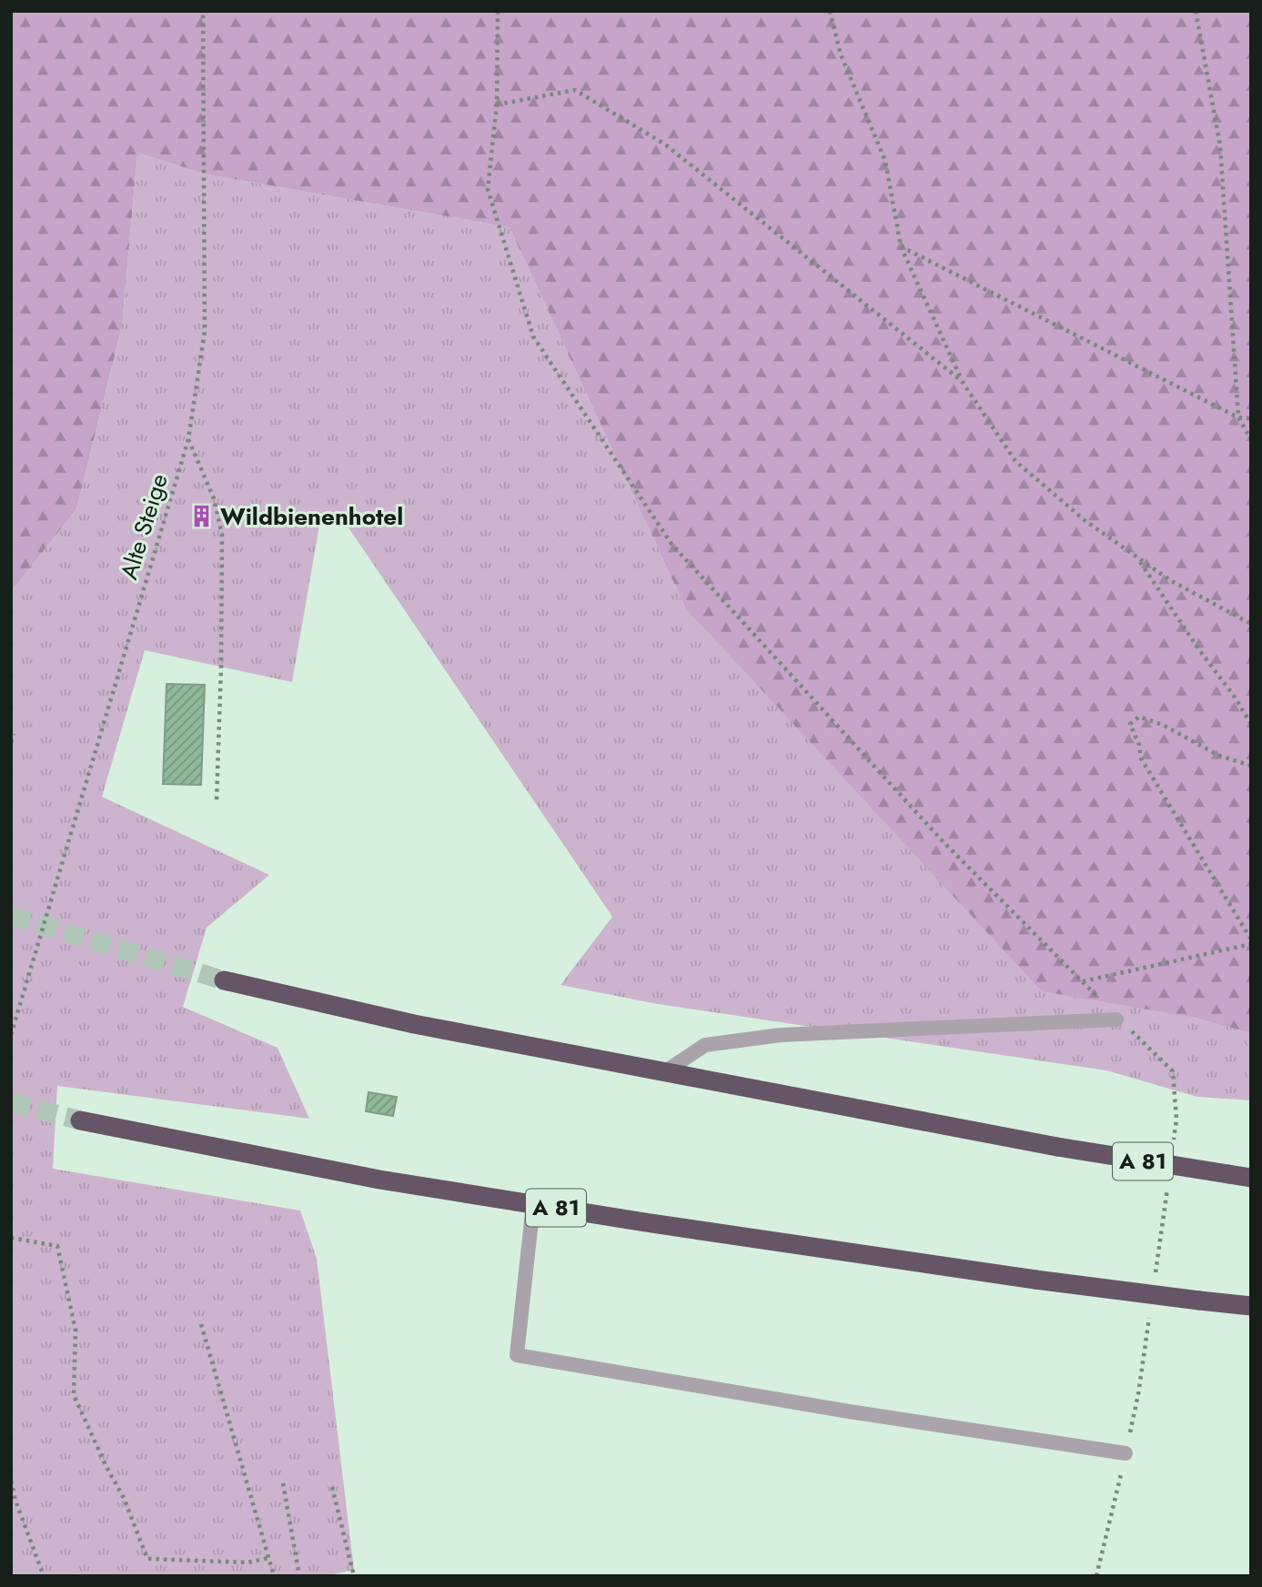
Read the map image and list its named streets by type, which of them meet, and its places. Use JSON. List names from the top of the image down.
{
  "streets": {
    "highway": ["A 81"],
    "path": ["Alte Steige"]
  },
  "places": {
    "building": ["Wildbienenhotel"]
  }
}
